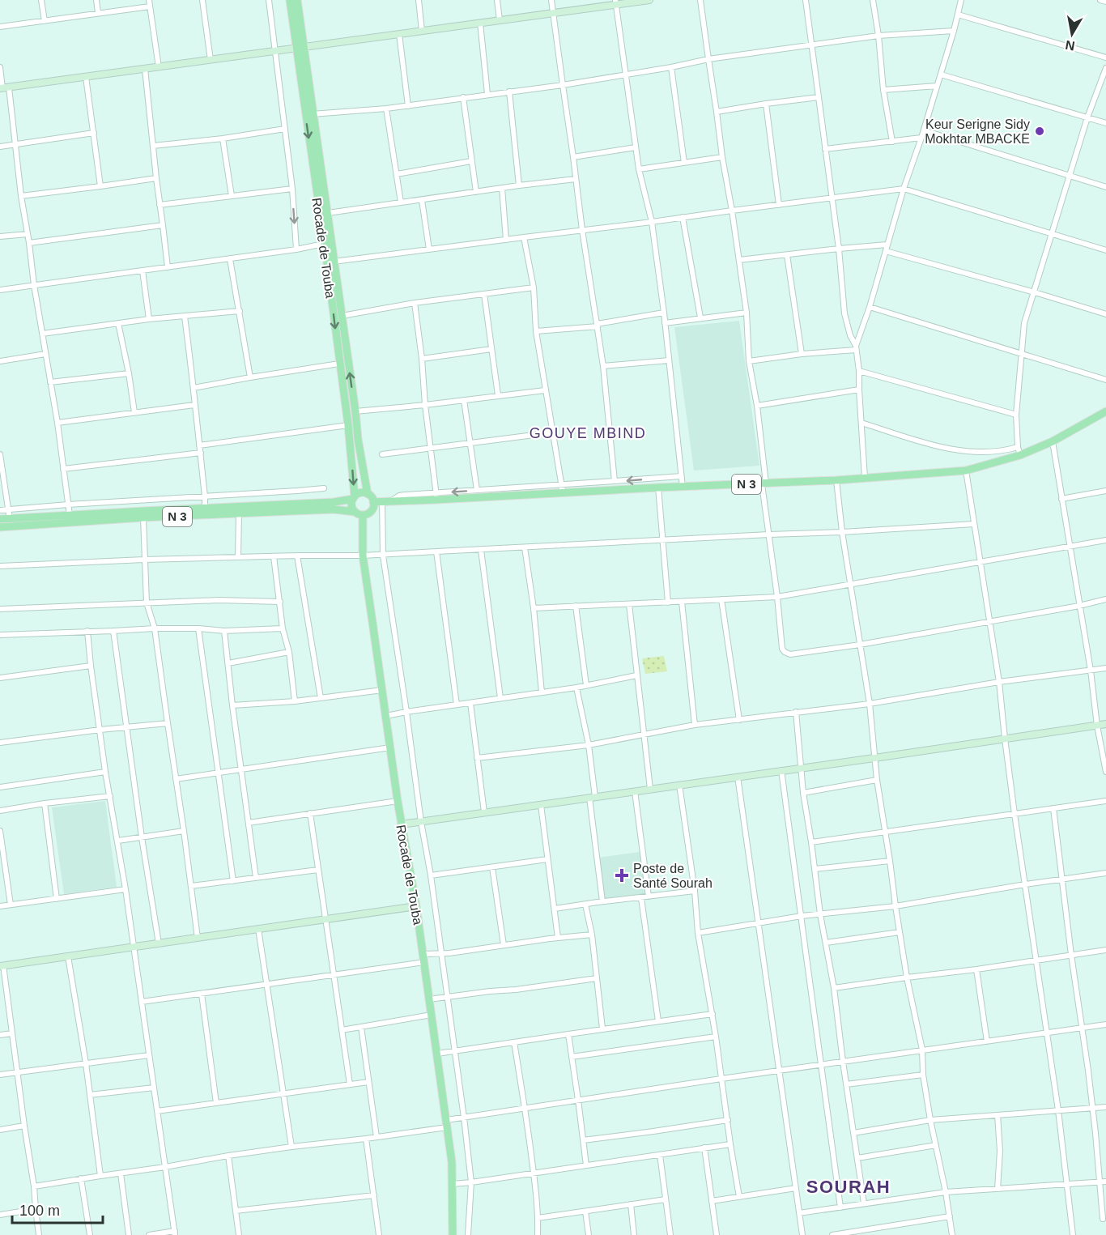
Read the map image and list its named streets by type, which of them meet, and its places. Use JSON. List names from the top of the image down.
{
  "streets": {
    "main road": ["Rocade de Touba", "N 3"]
  },
  "crossings": [
    ["Rocade de Touba", "N 3"]
  ],
  "districts": ["GOUYE MBIND", "SOURAH"],
  "places": {
    "other": ["Keur Serigne Sidy Mokhtar MBACKE"],
    "health": ["Poste de Santé Sourah"]
  },
  "scale_bar": "100 m",
  "north": "bottom"
}
